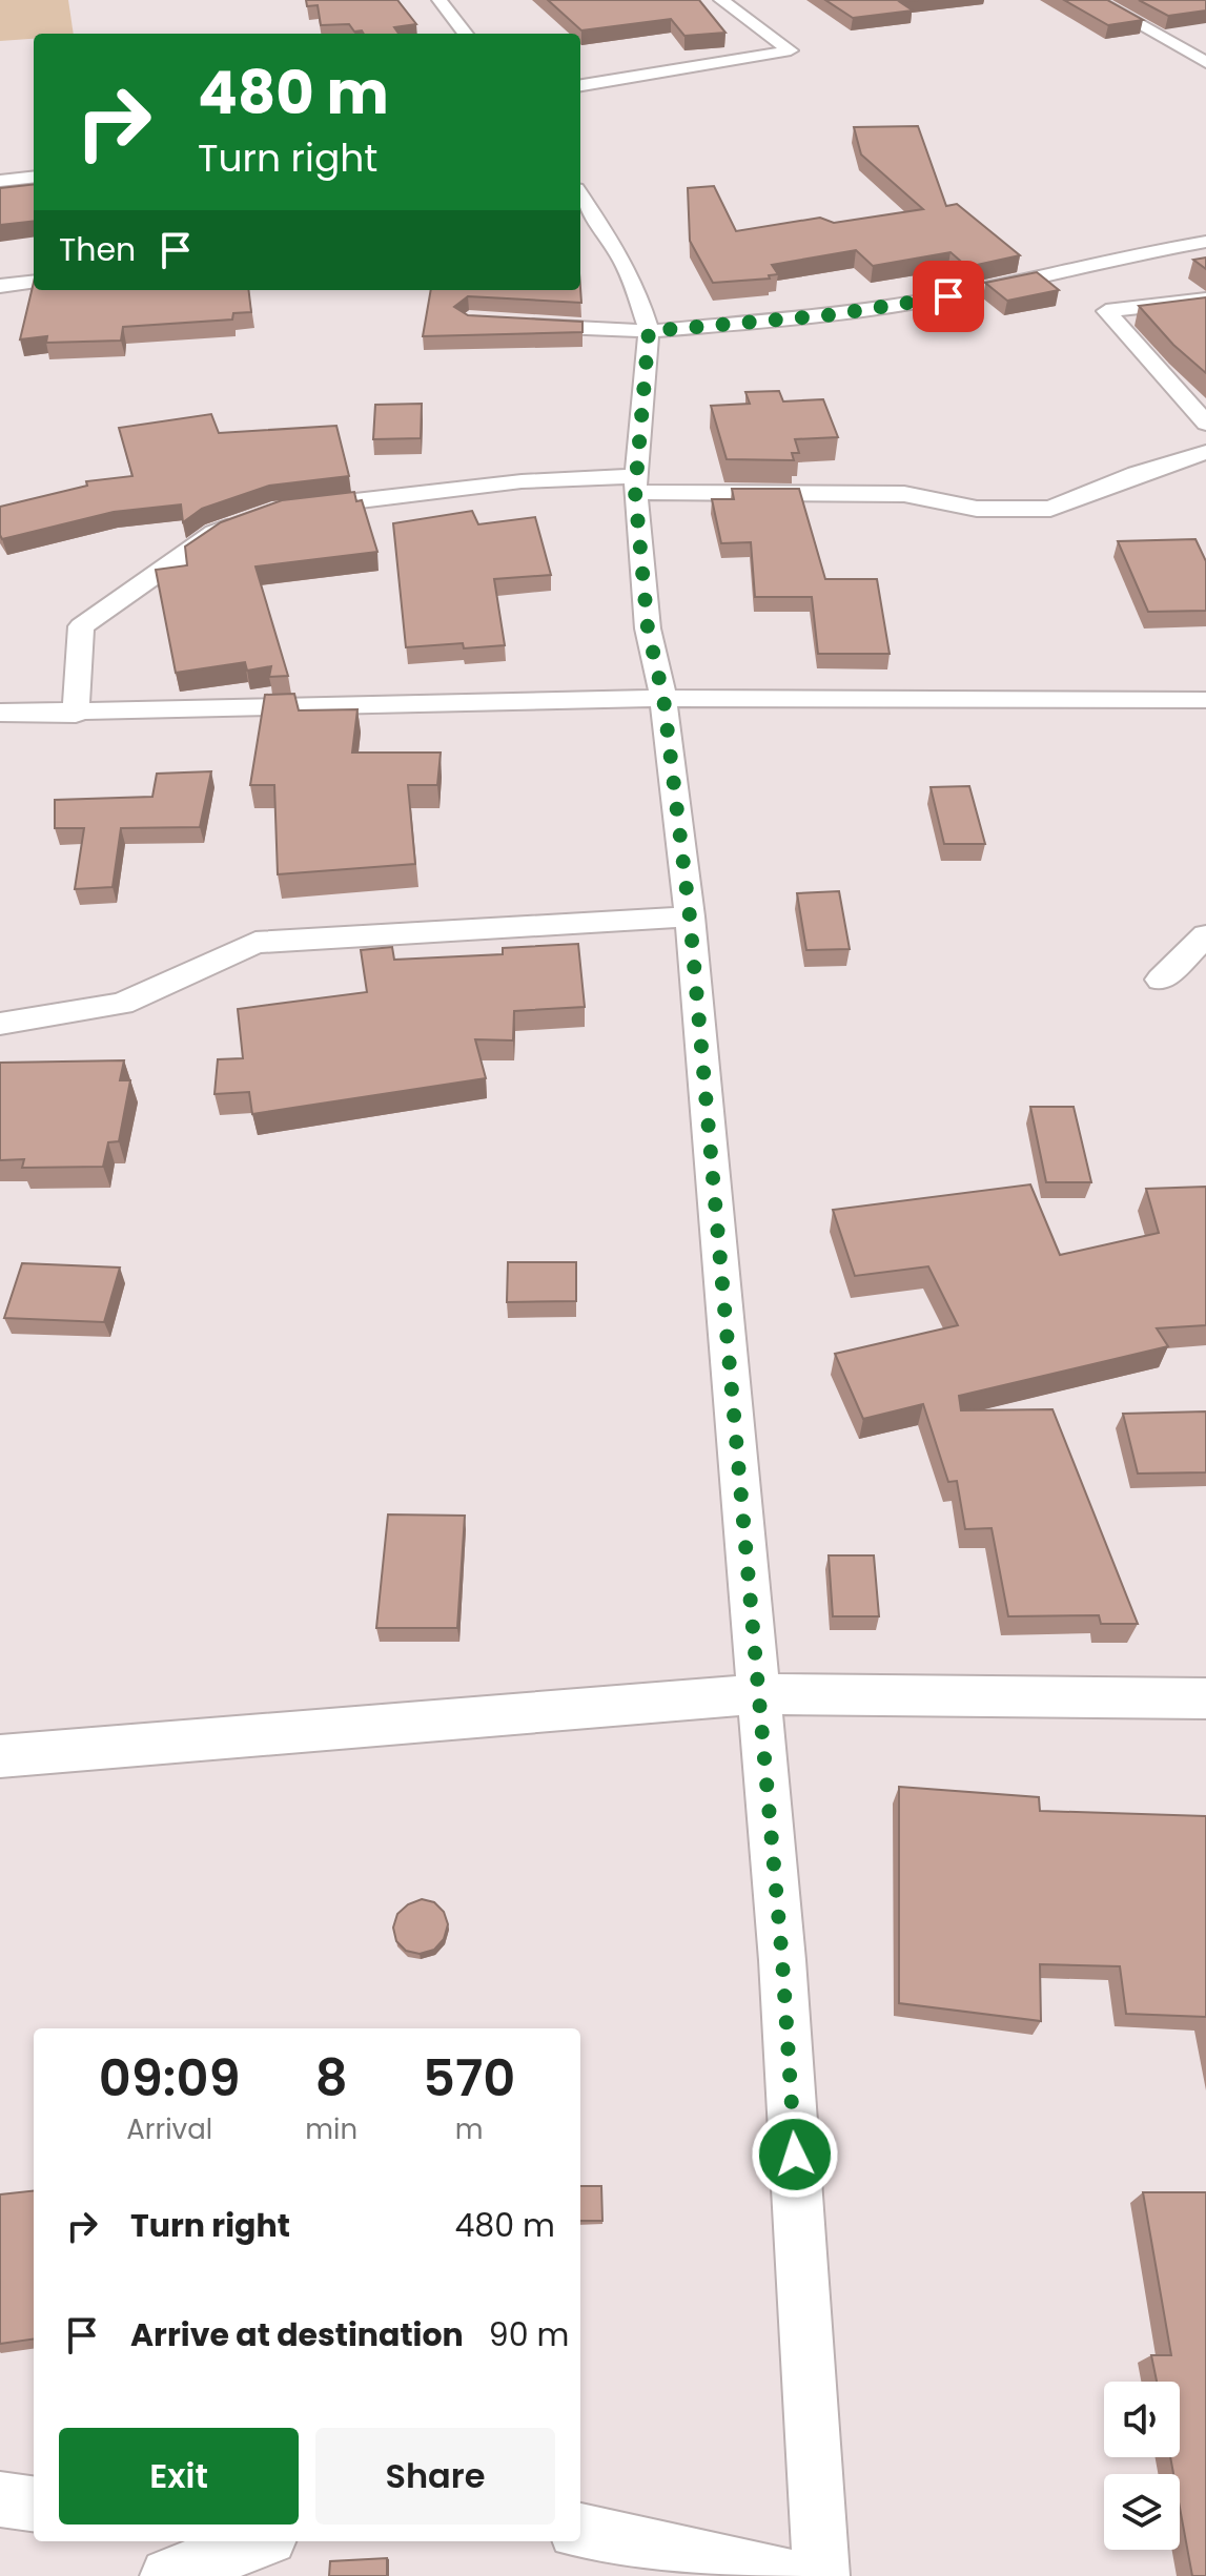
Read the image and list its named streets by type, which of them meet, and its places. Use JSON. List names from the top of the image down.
{
  "page": {
    "turn": ["480 m", "Turn right"],
    "then": "Then",
    "eta": [
      "09:09",
      "Arrival",
      "8",
      "min",
      "570",
      "m"
    ],
    "list": [
      {
        "name": "Turn right",
        "value": "480 m"
      },
      {
        "name": "Arrive at destination",
        "value": "90 m"
      }
    ],
    "buttons": ["Exit", "Share"]
  }
}
